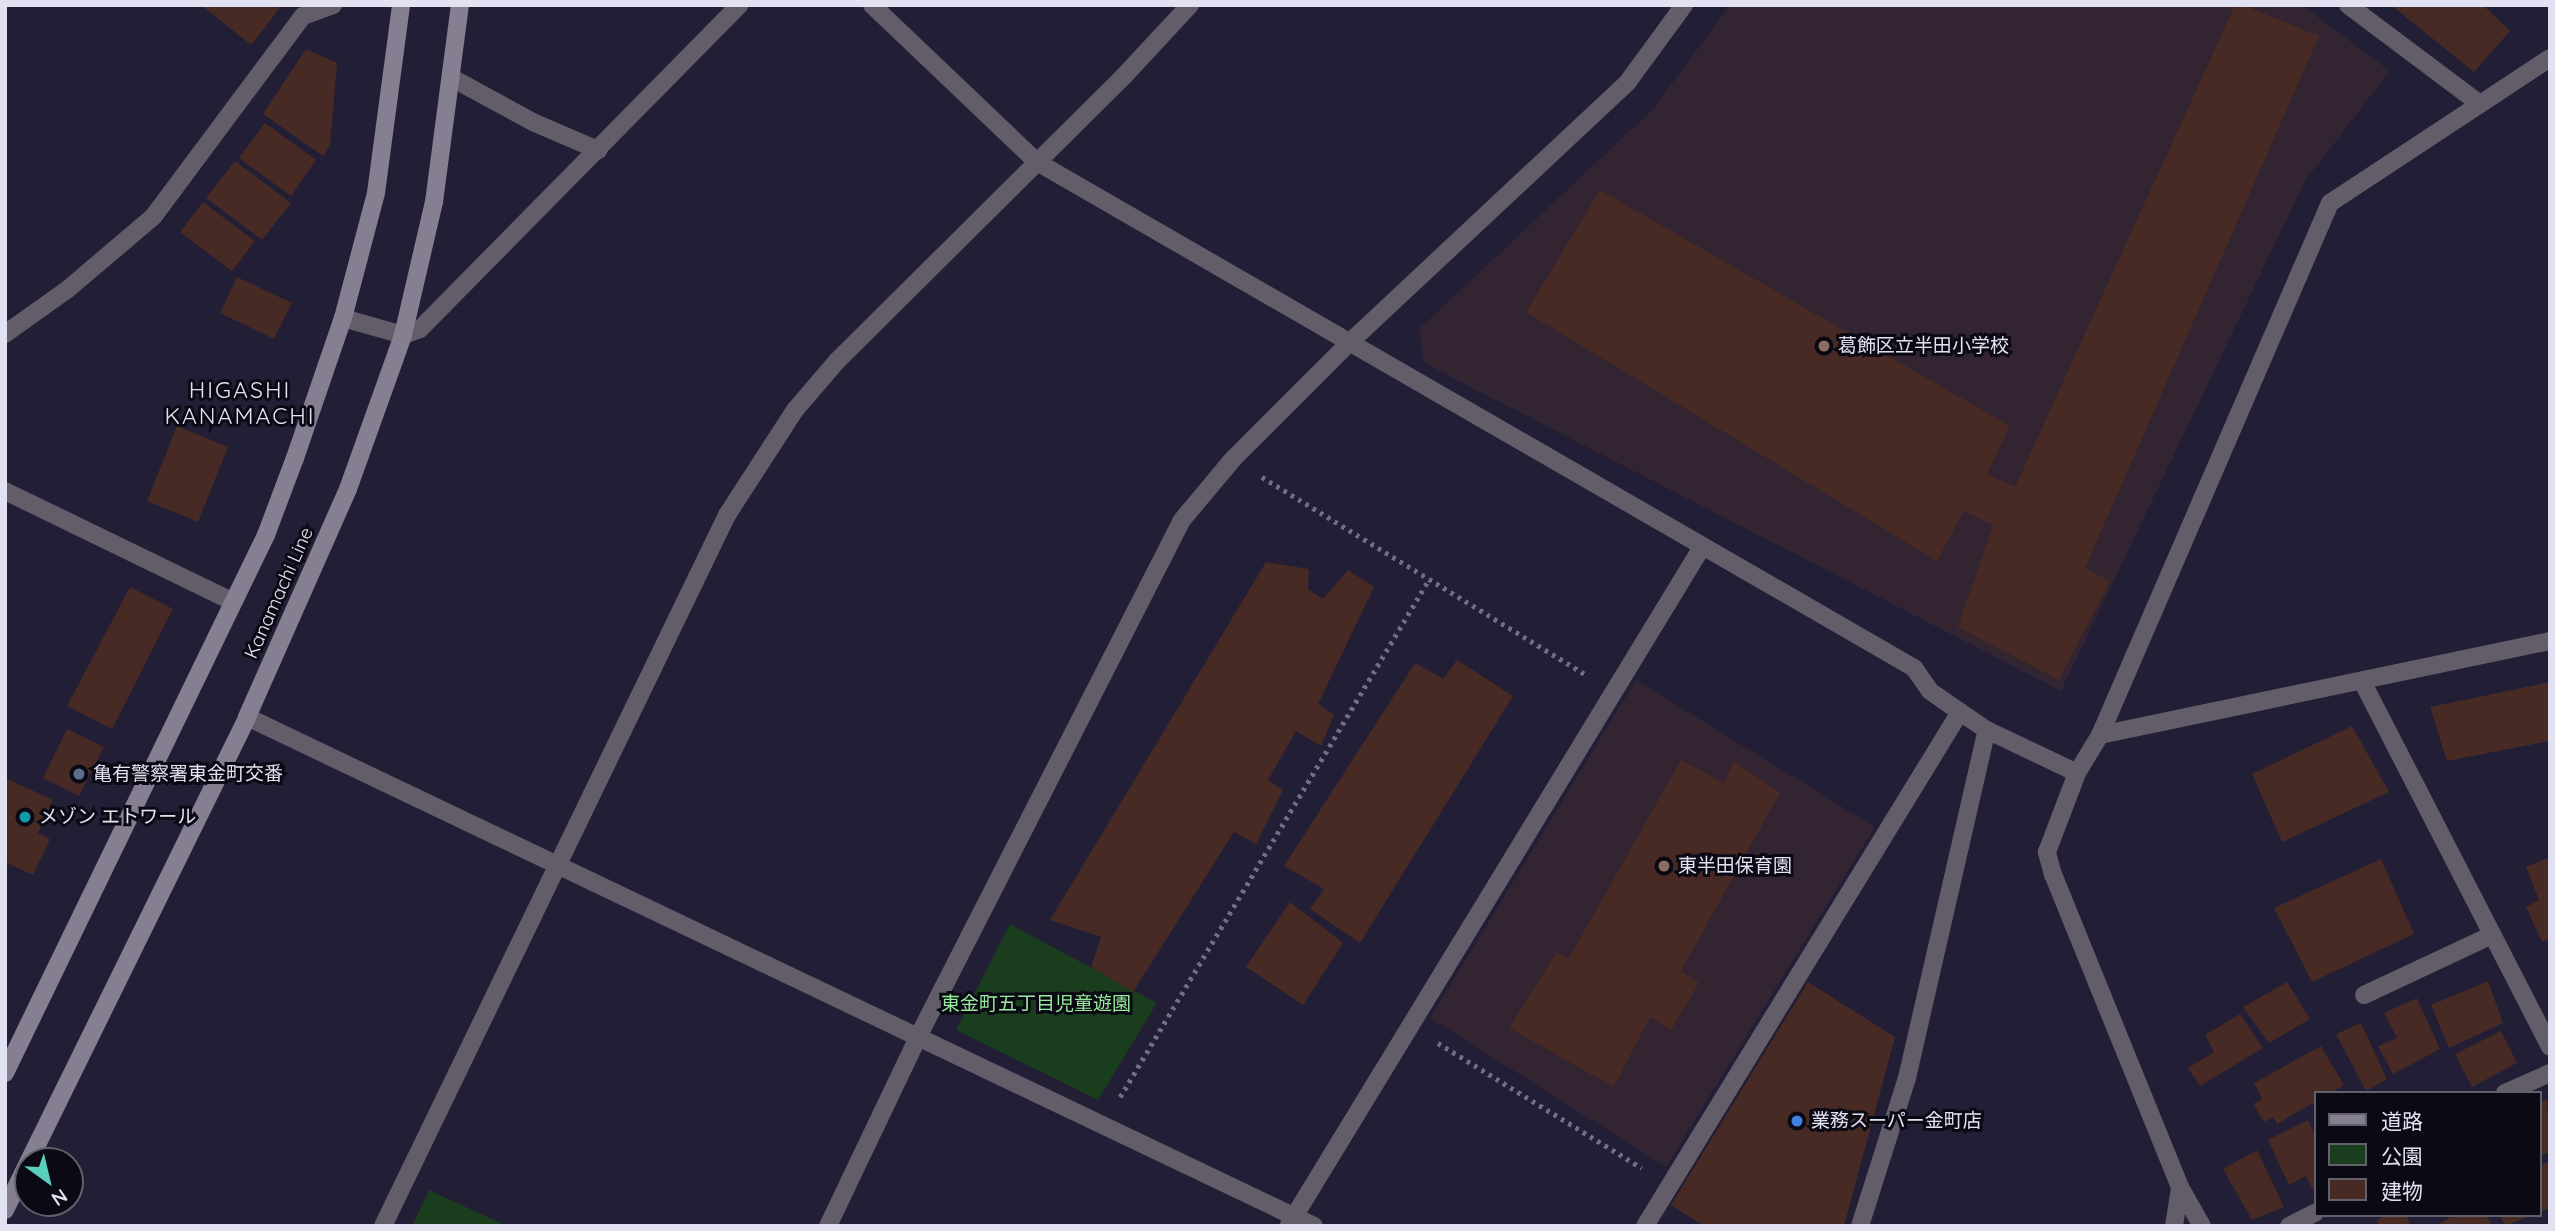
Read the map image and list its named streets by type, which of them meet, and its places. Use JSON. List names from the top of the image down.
{
  "streets": {
    "main road": ["Kanamachi Line"]
  },
  "districts": ["HIGASHI KANAMACHI"],
  "parks": ["東金町五丁目児童遊園"],
  "places": [
    "葛飾区立半田小学校",
    "亀有警察署東金町交番",
    "メゾン エトワール",
    "東半田保育園",
    "業務スーパー金町店"
  ],
  "legend": ["道路", "公園", "建物"],
  "north": "bottom right"
}
